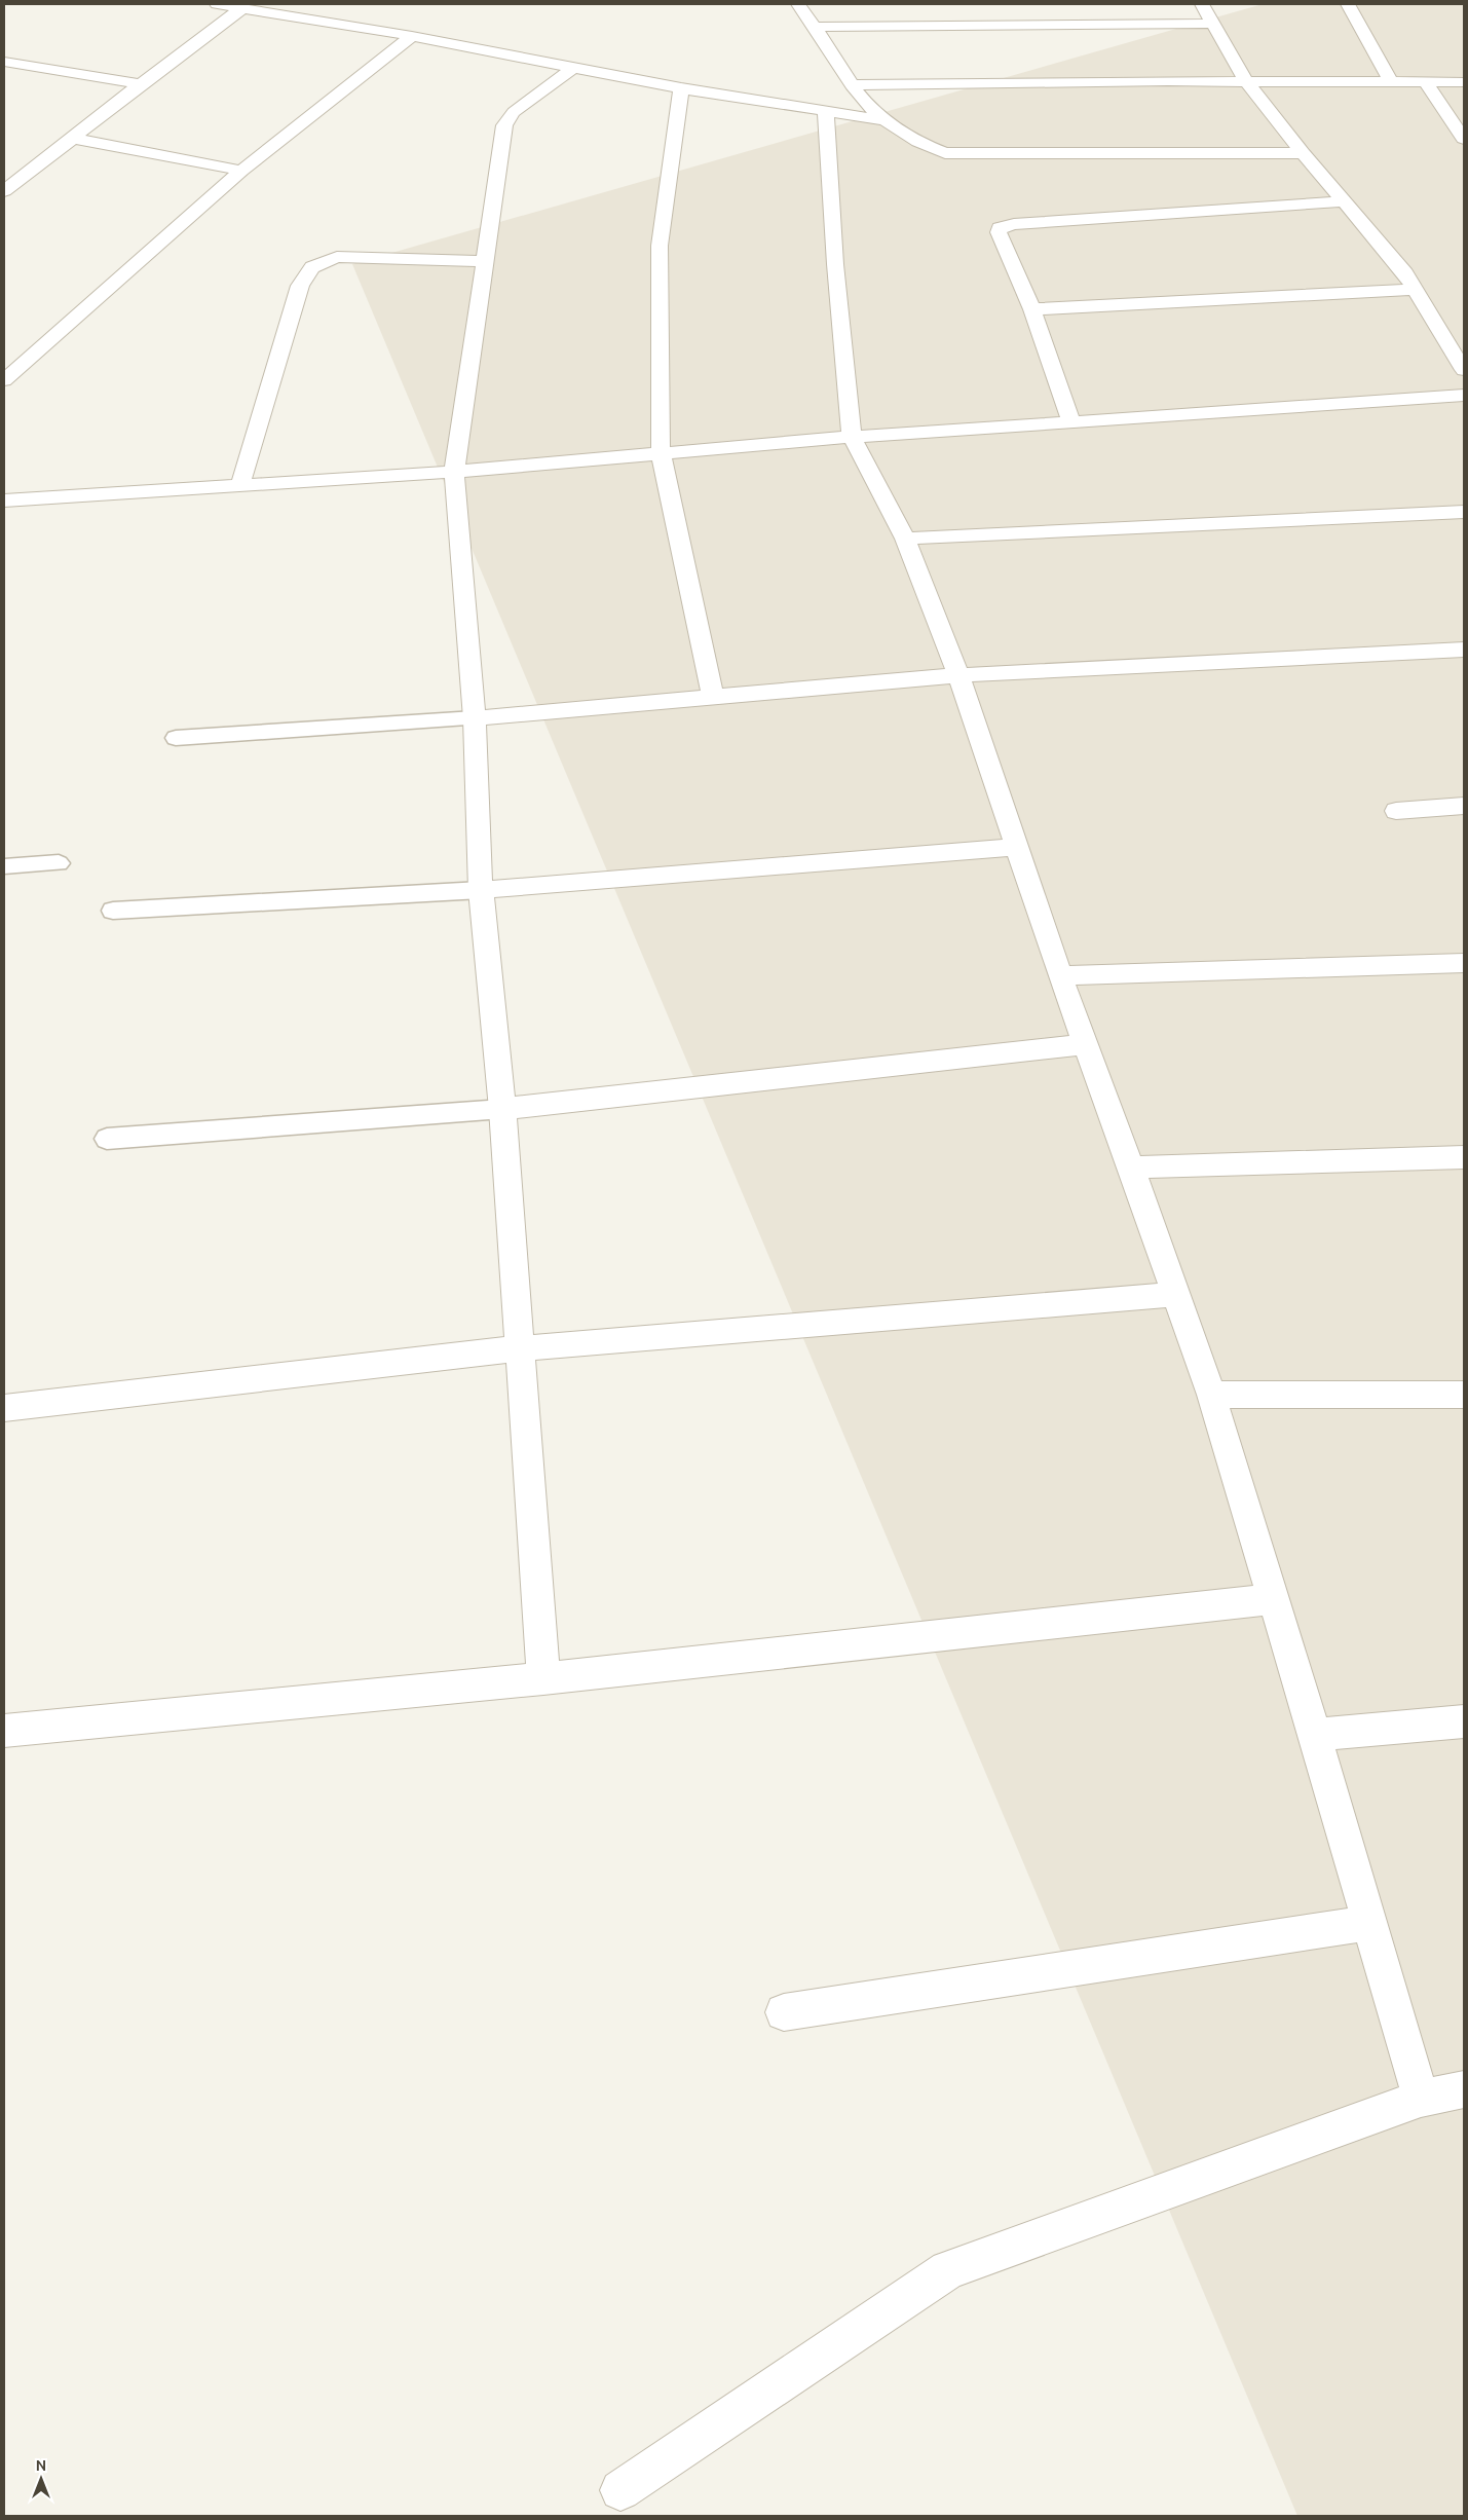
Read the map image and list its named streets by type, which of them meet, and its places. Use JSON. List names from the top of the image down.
{
  "north": "top"
}
